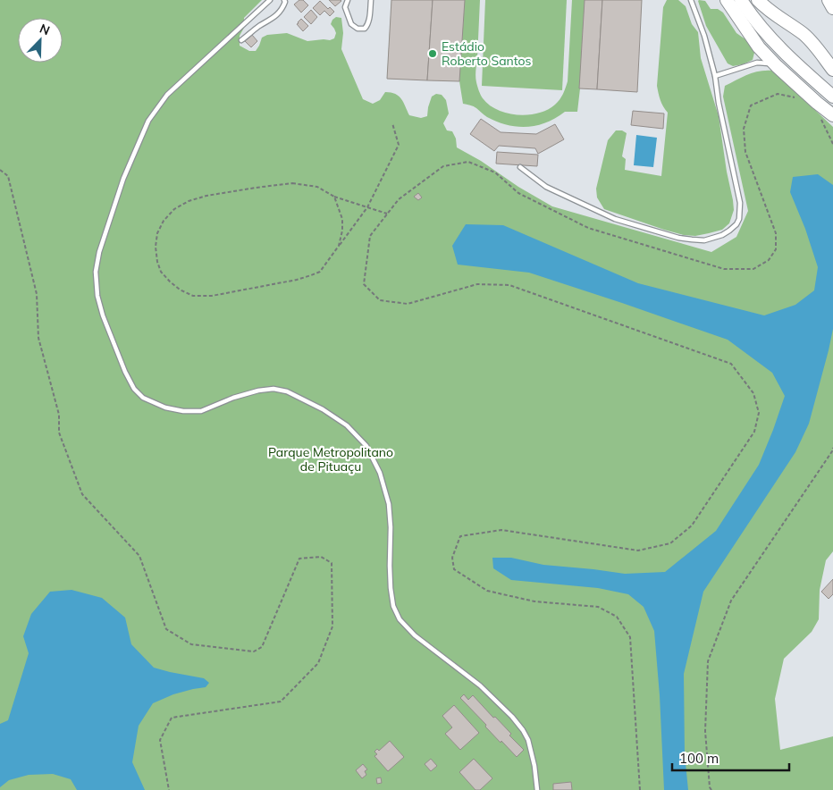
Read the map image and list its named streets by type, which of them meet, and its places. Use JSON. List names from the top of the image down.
{
  "parks": ["Parque Metropolitano de Pituaçu"],
  "places": ["Estádio Roberto Santos"],
  "scale_bar": "100 m",
  "north": "top right"
}
